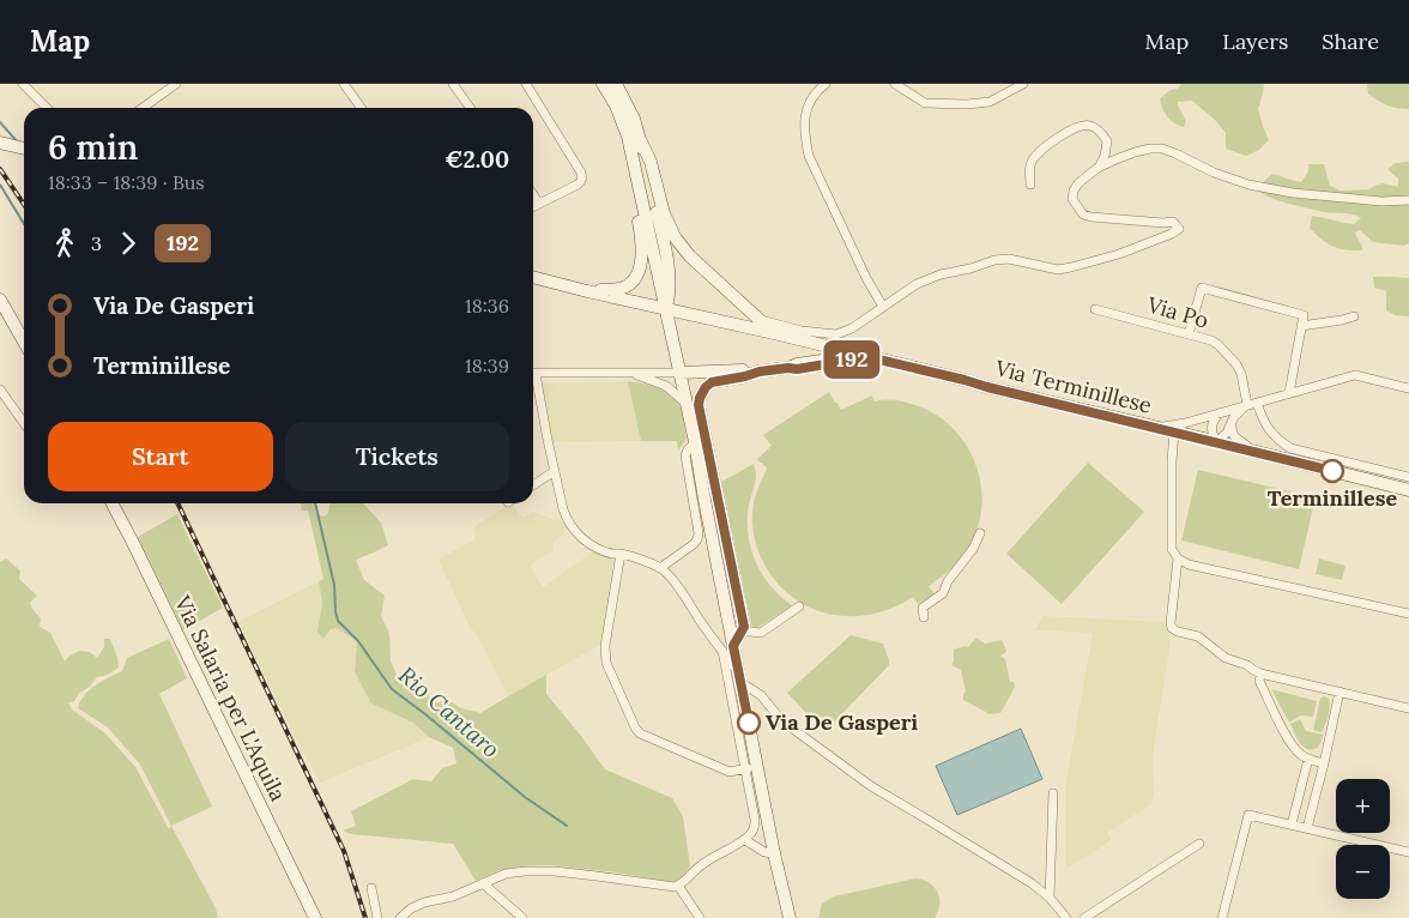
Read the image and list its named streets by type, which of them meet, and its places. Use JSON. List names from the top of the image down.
{
  "streets": {
    "street": ["Via Po", "Via Terminillese", "Via Salaria per L'Aquila"]
  },
  "water": ["Rio Cantaro"],
  "places": ["Terminillese", "Via De Gasperi"],
  "lines": ["bus line 192"],
  "page": {
    "header": "Map",
    "nav": ["Map", "Layers", "Share"],
    "on_map": "192",
    "heading": ["6 min", "18:33 – 18:39 · Bus", "€2.00"],
    "legs": ["3", "192"],
    "list": [
      {
        "name": "Via De Gasperi",
        "value": "18:36"
      },
      {
        "name": "Terminillese",
        "value": "18:39"
      }
    ],
    "buttons": ["Start", "Tickets"],
    "map_buttons": ["+", "−"]
  }
}
